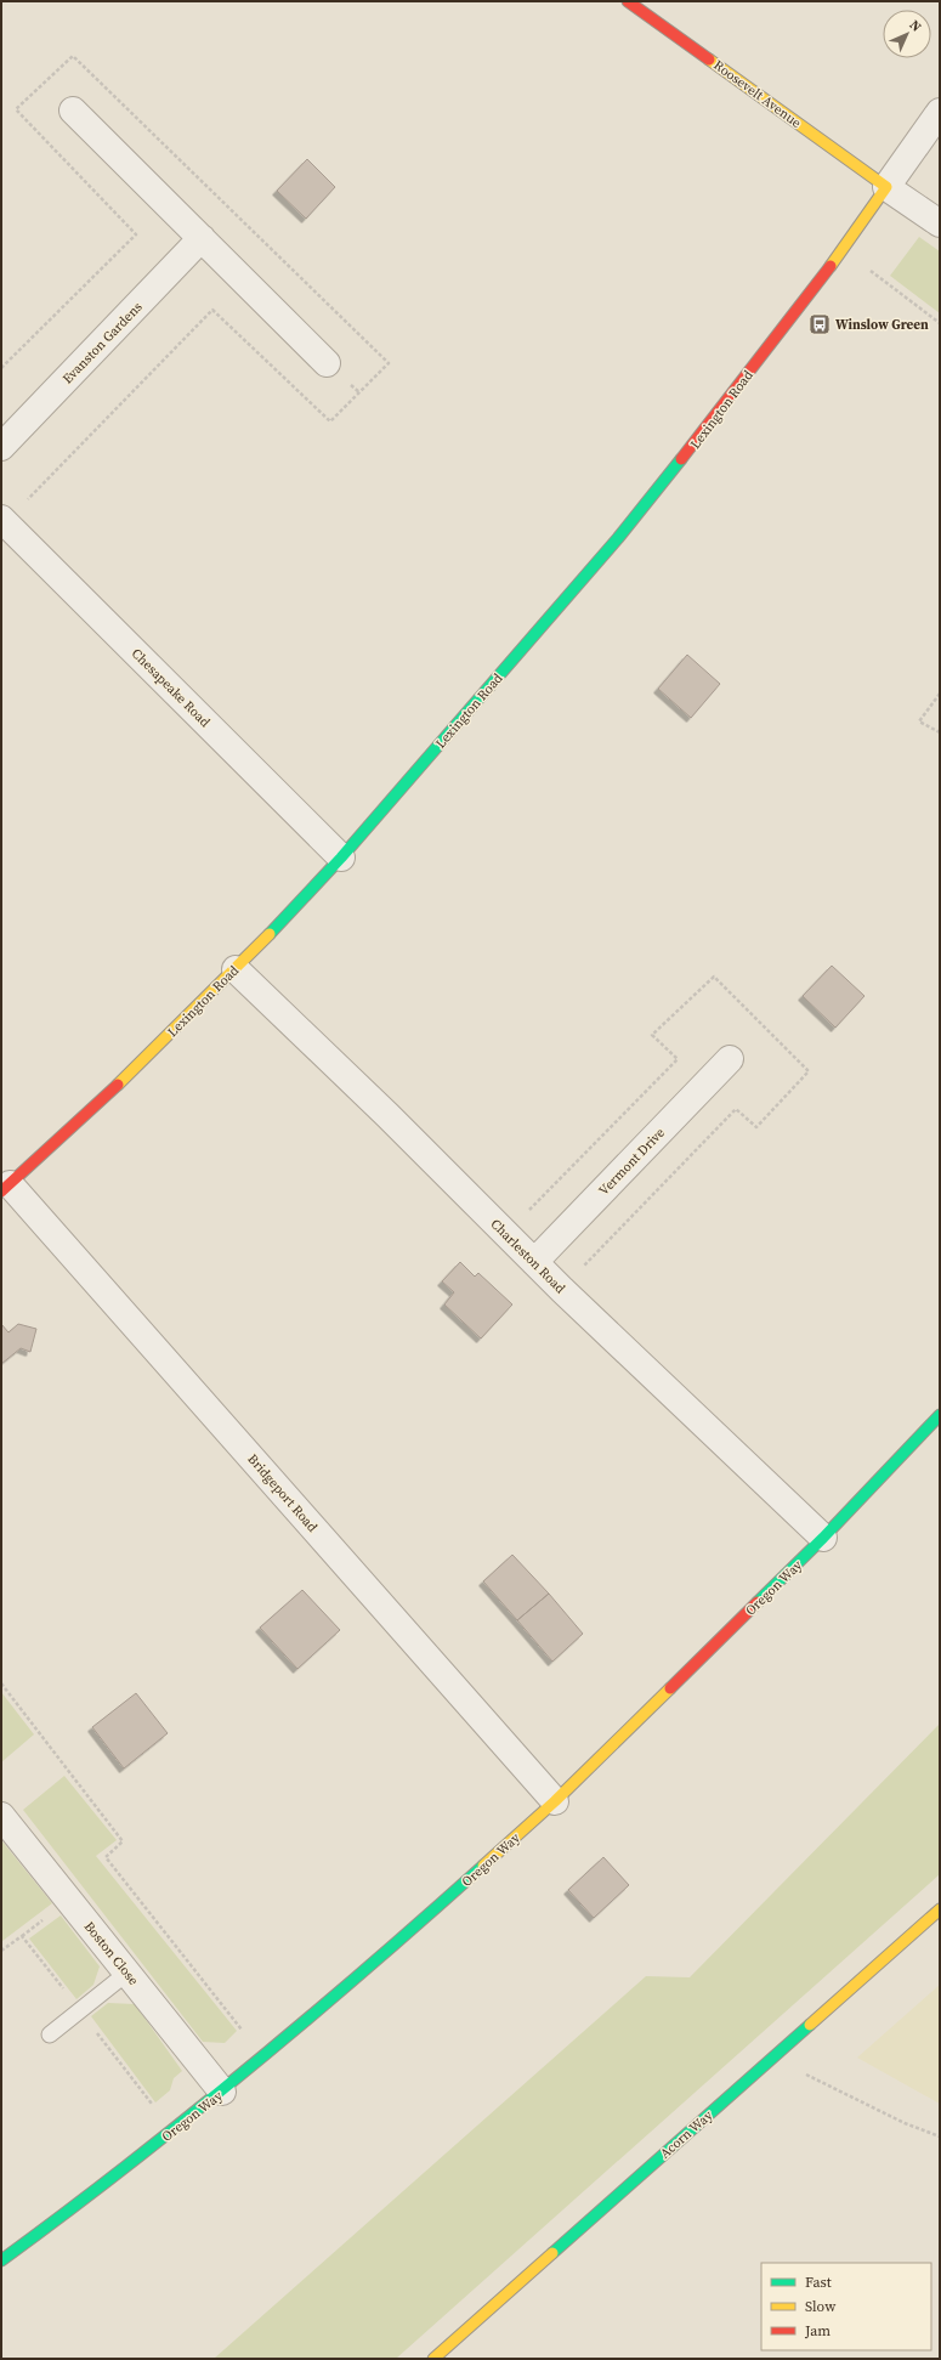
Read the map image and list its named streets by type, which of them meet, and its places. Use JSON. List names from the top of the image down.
{
  "streets": {
    "street": [
      "Roosevelt Avenue",
      "Evanston Gardens",
      "Lexington Road",
      "Chesapeake Road",
      "Vermont Drive",
      "Charleston Road",
      "Bridgeport Road",
      "Oregon Way",
      "Boston Close",
      "Acorn Way"
    ]
  },
  "crossings": [
    ["Roosevelt Avenue", "Lexington Road"],
    ["Lexington Road", "Chesapeake Road"],
    ["Lexington Road", "Charleston Road"],
    ["Lexington Road", "Bridgeport Road"],
    ["Vermont Drive", "Charleston Road"],
    ["Charleston Road", "Oregon Way"],
    ["Bridgeport Road", "Oregon Way"],
    ["Oregon Way", "Boston Close"]
  ],
  "places": {
    "bus stop": ["Winslow Green"]
  },
  "legend": ["Fast", "Slow", "Jam"],
  "north": "top right"
}
